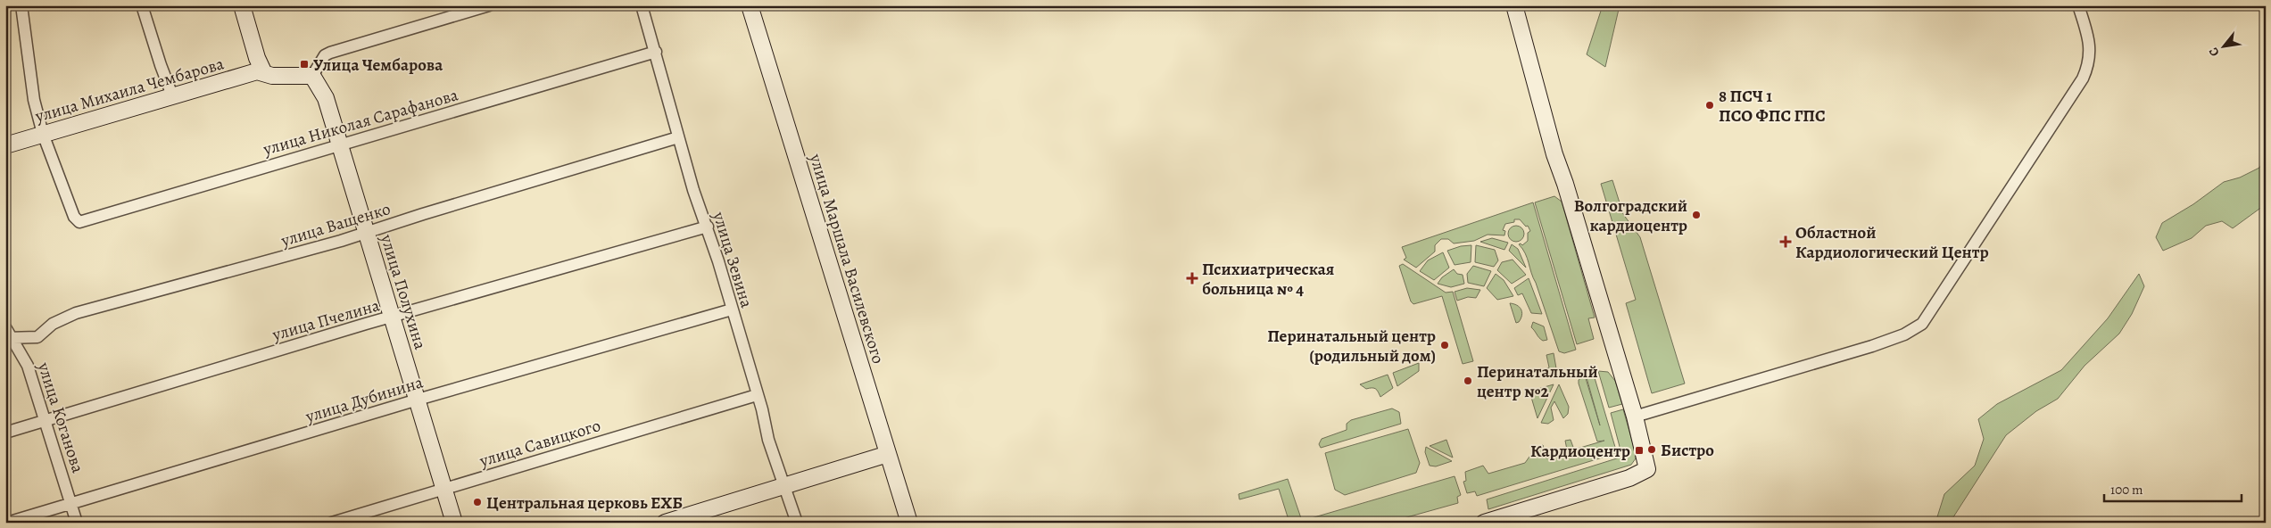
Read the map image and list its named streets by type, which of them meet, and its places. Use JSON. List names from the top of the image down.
{
  "streets": {
    "street": [
      "улица Михаила Чембарова",
      "улица Николая Сарафанова",
      "улица Ващенко",
      "улица Маршала Василевского",
      "улица Зевина",
      "улица Полухина",
      "улица Пчелина",
      "улица Дубинина",
      "улица Коганова",
      "улица Савицкого"
    ]
  },
  "crossings": [
    ["улица Михаила Чембарова", "улица Николая Сарафанова"],
    ["улица Николая Сарафанова", "улица Зевина"],
    ["улица Николая Сарафанова", "улица Полухина"],
    ["улица Ващенко", "улица Зевина"],
    ["улица Ващенко", "улица Полухина"],
    ["улица Ващенко", "улица Коганова"],
    ["улица Зевина", "улица Пчелина"],
    ["улица Зевина", "улица Дубинина"],
    ["улица Зевина", "улица Савицкого"],
    ["улица Полухина", "улица Пчелина"],
    ["улица Полухина", "улица Дубинина"],
    ["улица Полухина", "улица Савицкого"],
    ["улица Пчелина", "улица Коганова"],
    ["улица Дубинина", "улица Коганова"]
  ],
  "places": {
    "transit": ["Улица Чембарова", "Кардиоцентр"],
    "other": [
      "8 ПСЧ 1 ПСО ФПС ГПС",
      "Волгоградский кардиоцентр",
      "Перинатальный центр (родильный дом)",
      "Перинатальный центр №2",
      "Бистро",
      "Центральная церковь ЕХБ"
    ],
    "health": ["Областной Кардиологический Центр", "Психиатрическая больница № 4"]
  },
  "scale_bar": "100 m",
  "north": "bottom left"
}
